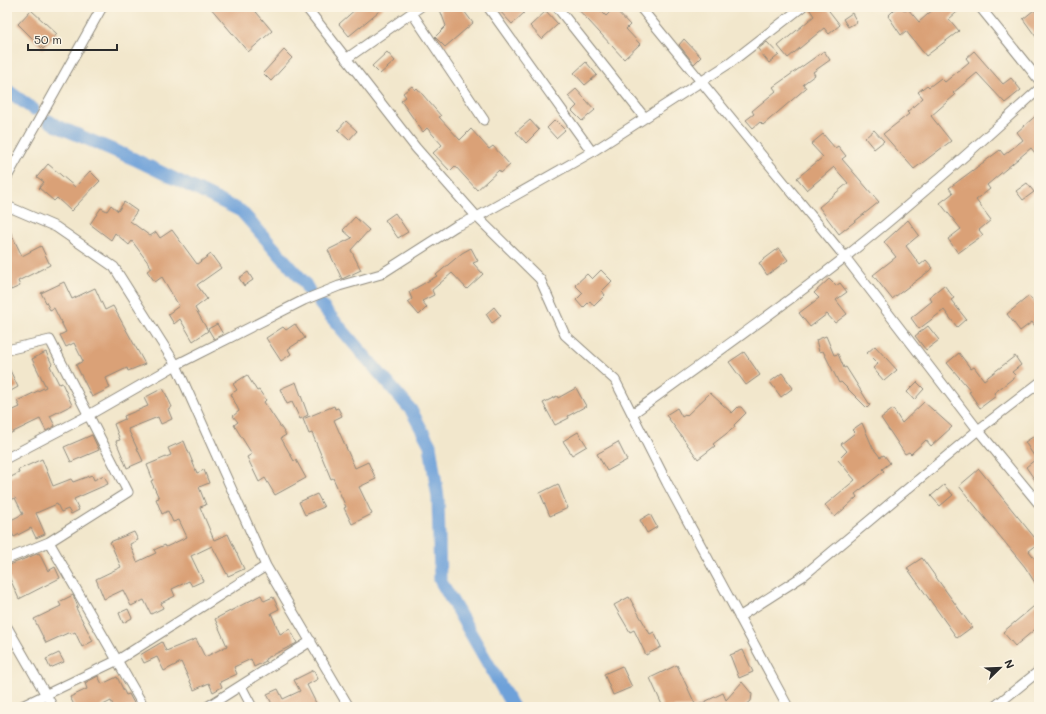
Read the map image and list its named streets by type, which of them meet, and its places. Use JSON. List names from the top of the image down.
{
  "scale_bar": "50 m",
  "north": "top right"
}
